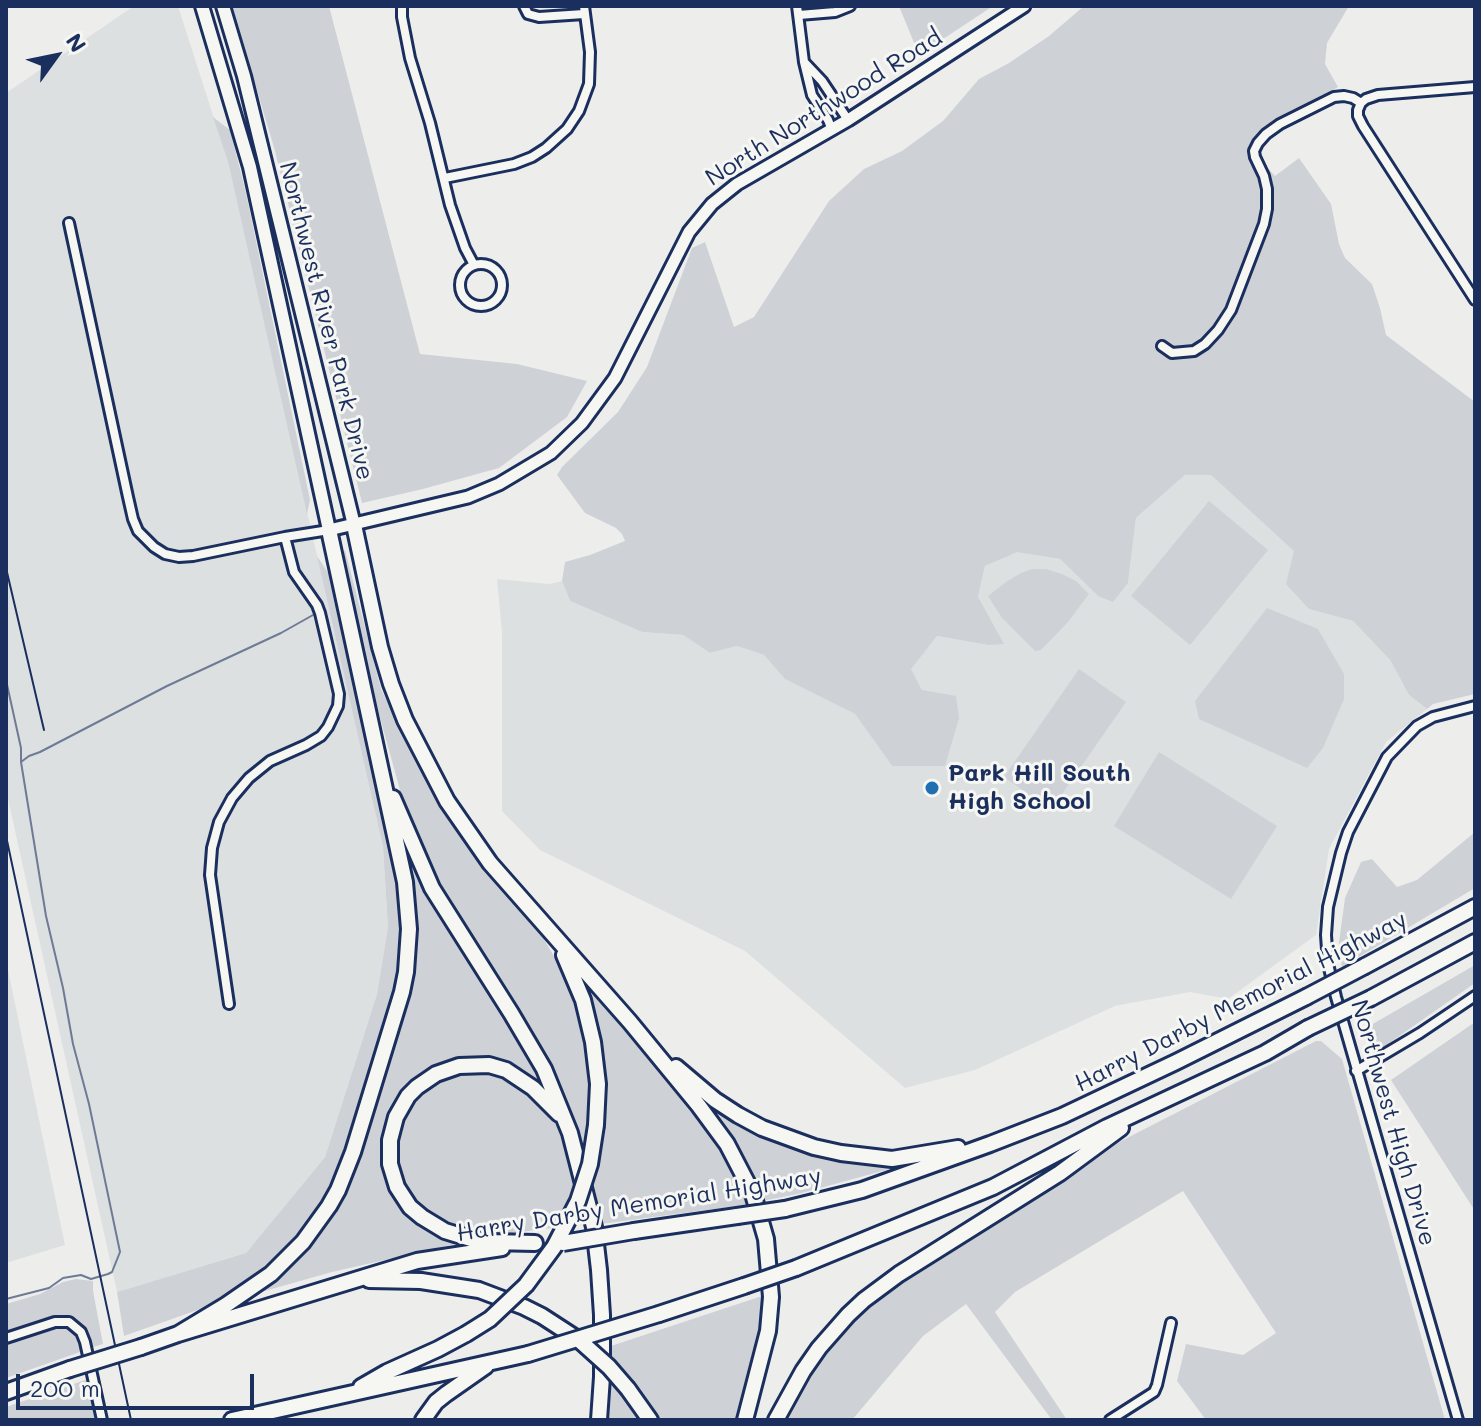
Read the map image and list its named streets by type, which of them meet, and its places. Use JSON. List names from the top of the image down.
{
  "streets": {
    "highway": ["Northwest River Park Drive", "Harry Darby Memorial Highway"],
    "street": ["North Northwood Road", "Northwest High Drive"]
  },
  "crossings": [
    ["North Northwood Road", "Northwest River Park Drive"]
  ],
  "places": ["Park Hill South High School"],
  "scale_bar": "200 m",
  "north": "top right"
}
